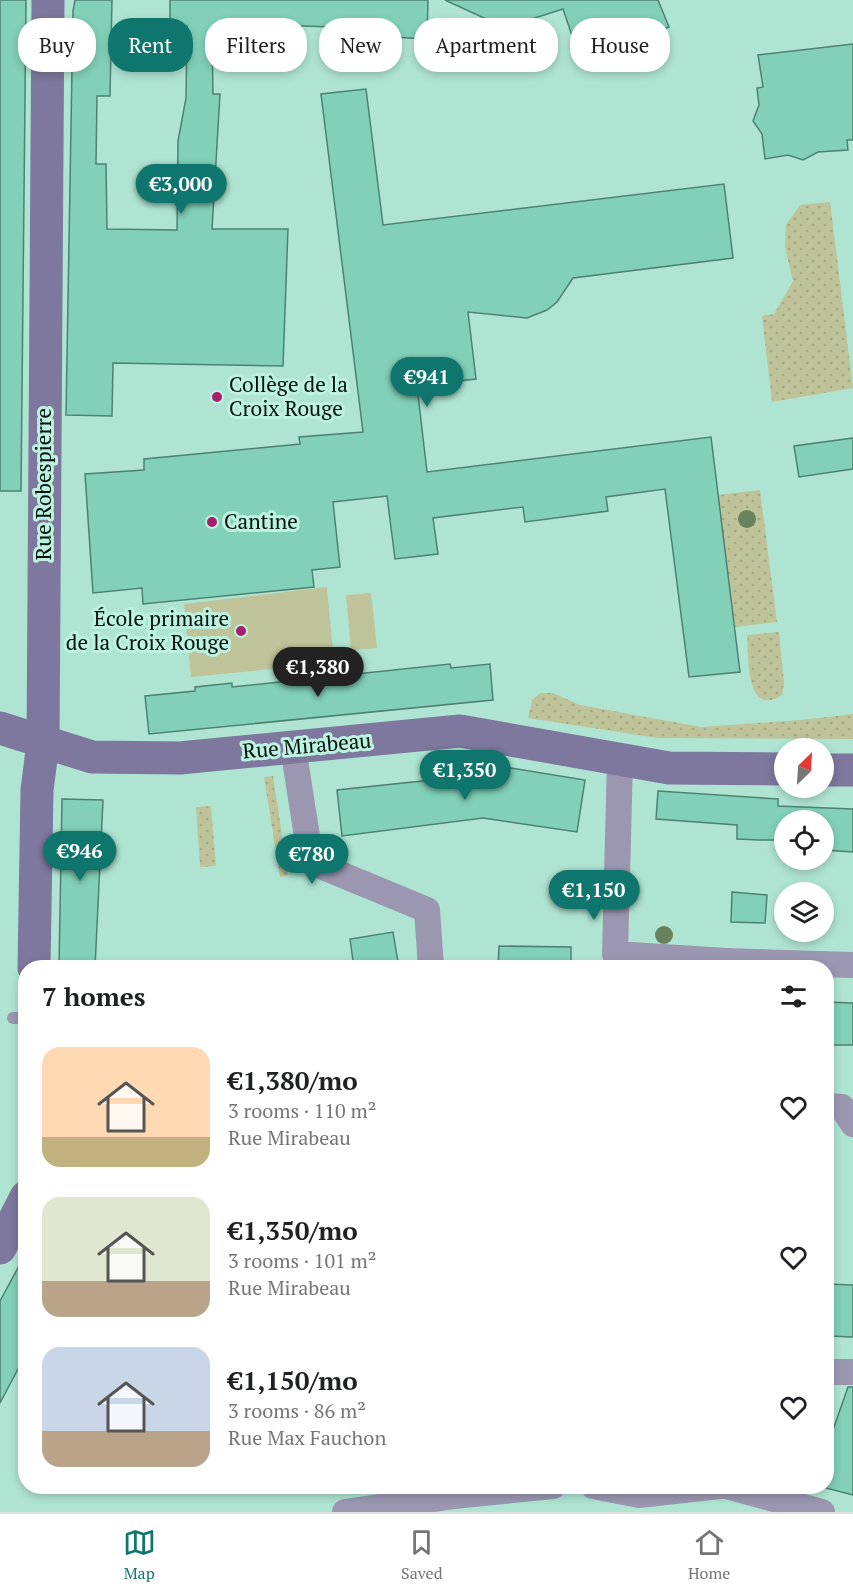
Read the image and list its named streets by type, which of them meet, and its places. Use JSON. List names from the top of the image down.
{
  "streets": {
    "street": ["Rue Robespierre", "Rue Mirabeau"]
  },
  "crossings": [
    ["Rue Robespierre", "Rue Mirabeau"]
  ],
  "places": ["Collège de la Croix Rouge", "Cantine", "École primaire de la Croix Rouge"],
  "north": "top right",
  "page": {
    "chip": [
      "Buy",
      "Rent",
      "Filters",
      "New",
      "Apartment",
      "House"
    ],
    "price": [
      "€3,000",
      "€941",
      "€1,380",
      "€1,350",
      "€946",
      "€780",
      "€1,150"
    ],
    "heading": "7 homes",
    "list": [
      {
        "name": "€1,380/mo",
        "note": "3 rooms · 110 m² · Rue Mirabeau"
      },
      {
        "name": "€1,350/mo",
        "note": "3 rooms · 101 m² · Rue Mirabeau"
      },
      {
        "name": "€1,150/mo",
        "note": "3 rooms · 86 m² · Rue Max Fauchon"
      }
    ],
    "tabs": ["Map", "Saved", "Home"]
  }
}
